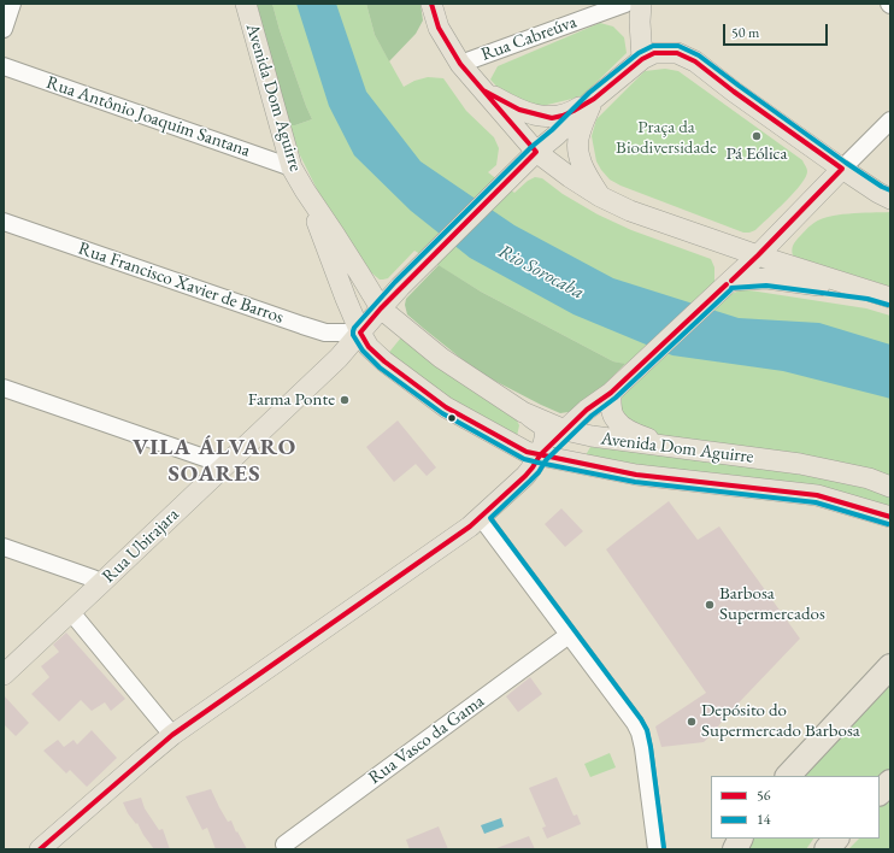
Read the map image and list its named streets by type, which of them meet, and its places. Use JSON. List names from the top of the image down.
{
  "streets": {
    "main road": ["Avenida Dom Aguirre", "Rua Ubirajara"],
    "street": [
      "Rua Cabreúva",
      "Rua Antônio Joaquim Santana",
      "Rua Francisco Xavier de Barros",
      "Rua Vasco da Gama"
    ]
  },
  "crossings": [
    ["Avenida Dom Aguirre", "Rua Antônio Joaquim Santana"],
    ["Avenida Dom Aguirre", "Rua Francisco Xavier de Barros"],
    ["Avenida Dom Aguirre", "Rua Ubirajara"],
    ["Rua Francisco Xavier de Barros", "Rua Ubirajara"]
  ],
  "districts": ["VILA ÁLVARO SOARES"],
  "water": ["Rio Sorocaba"],
  "parks": ["Praça da Biodiversidade"],
  "places": [
    "Pá Eólica",
    "Farma Ponte",
    "Barbosa Supermercados",
    "Depósito do Supermercado Barbosa"
  ],
  "lines": ["transit line 56", "transit line 14"],
  "legend": ["56", "14"],
  "scale_bar": "50 m"
}
